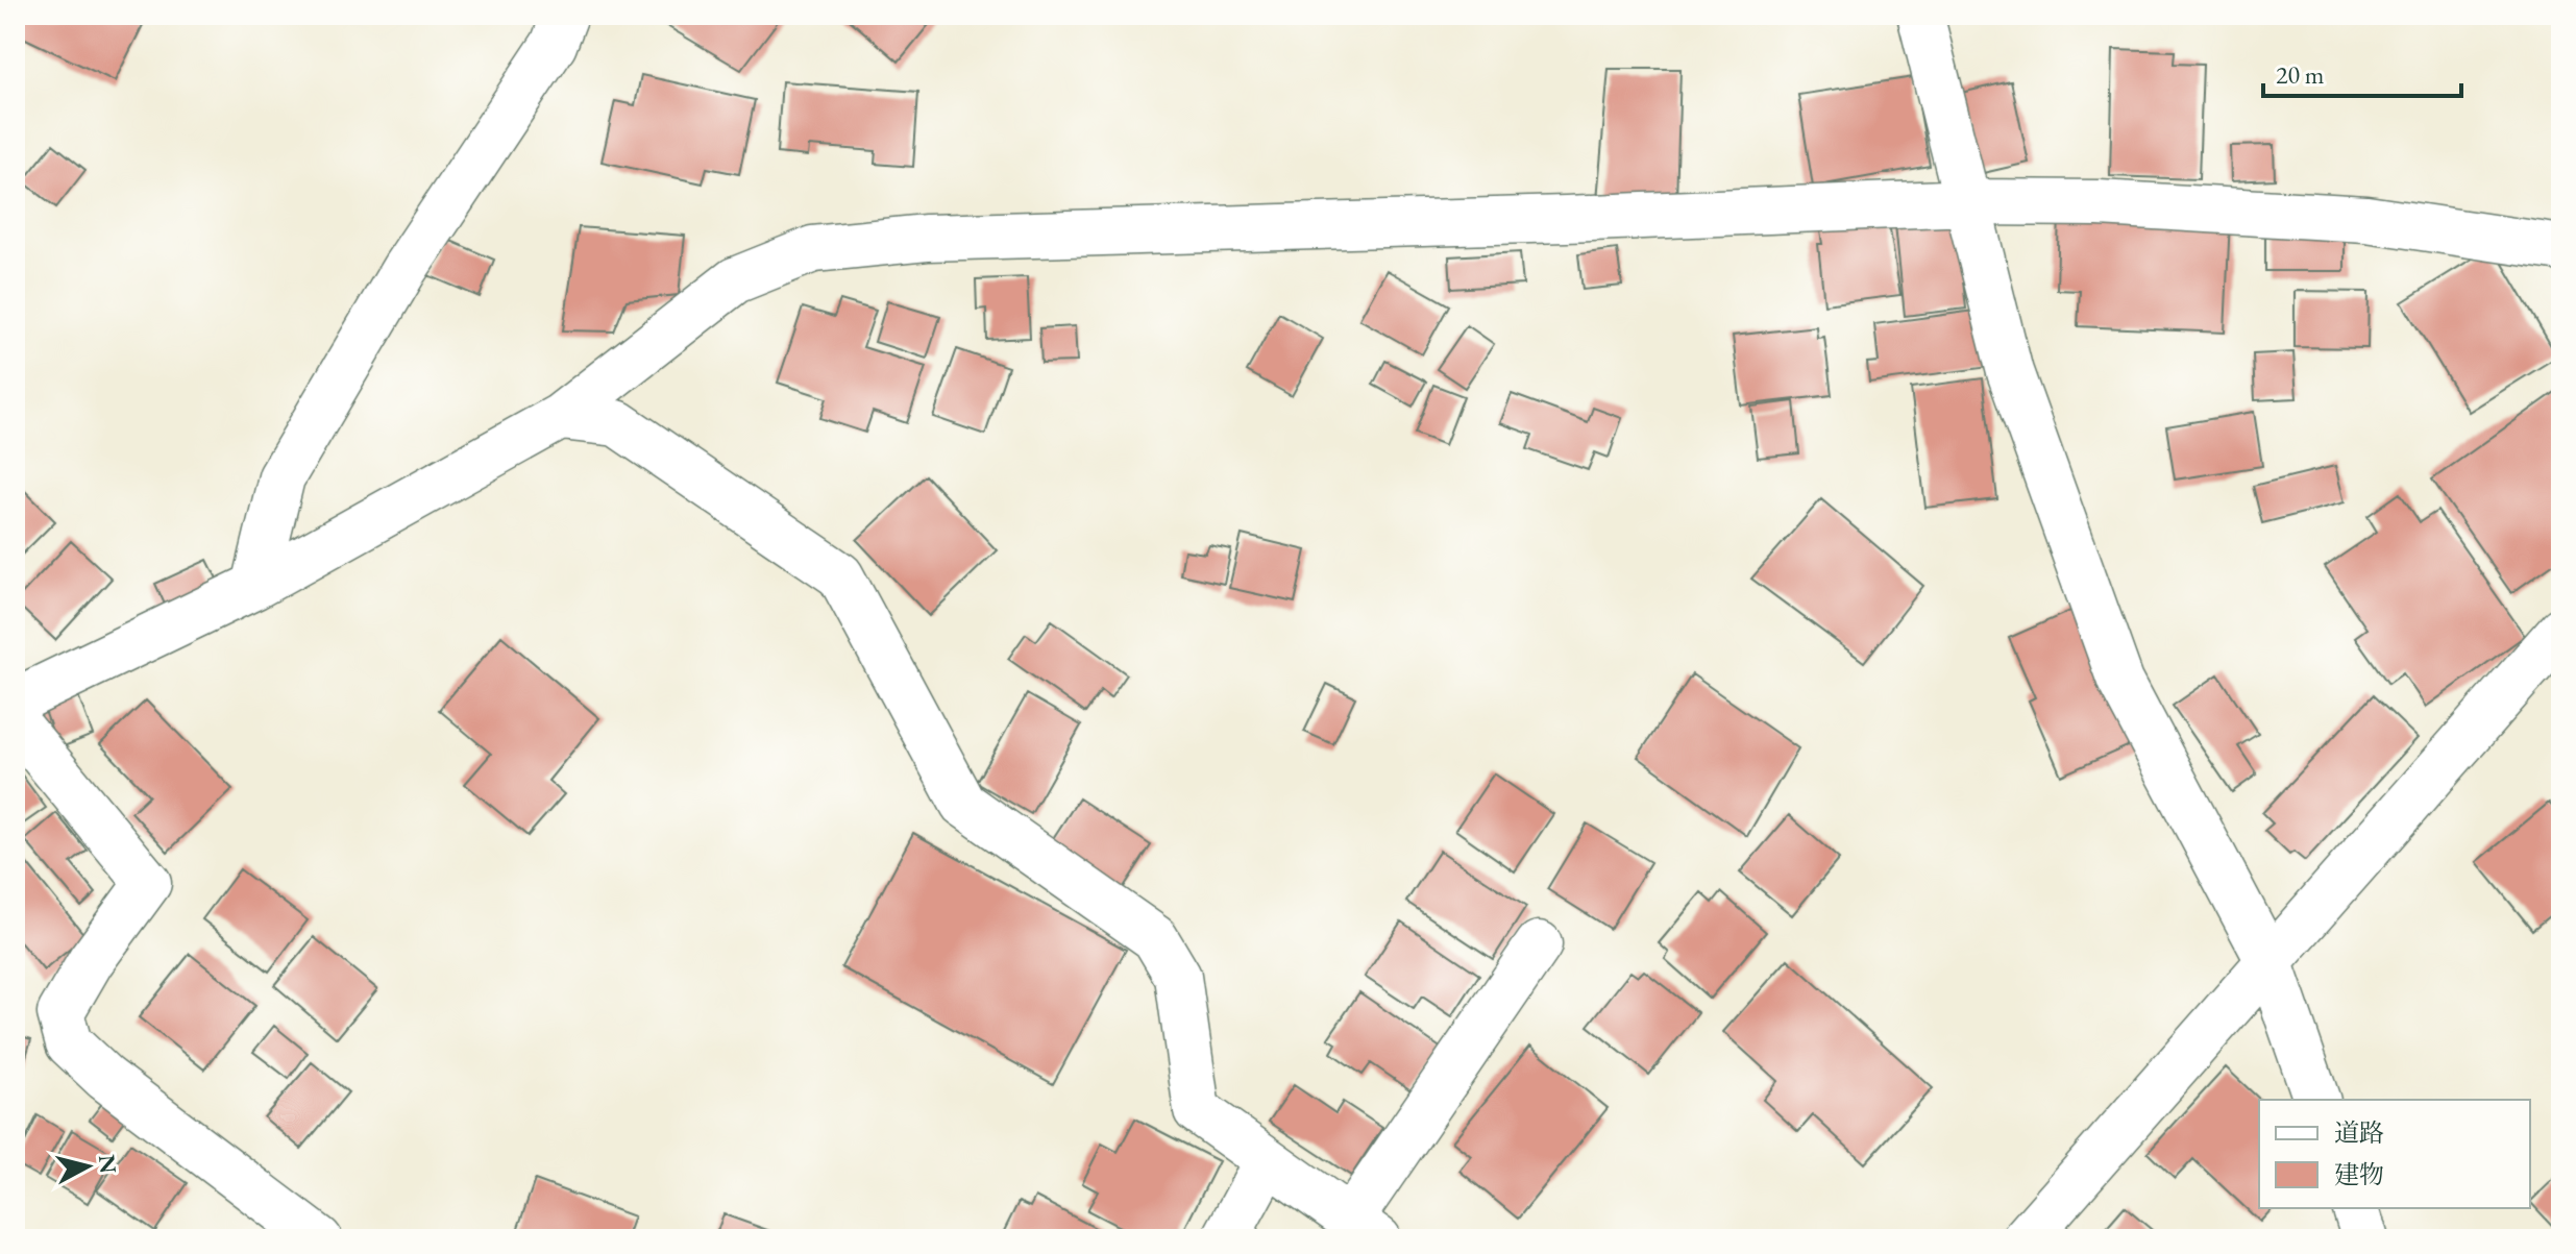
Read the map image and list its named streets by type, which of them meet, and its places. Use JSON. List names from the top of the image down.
{
  "legend": ["道路", "建物"],
  "scale_bar": "20 m",
  "north": "right"
}
